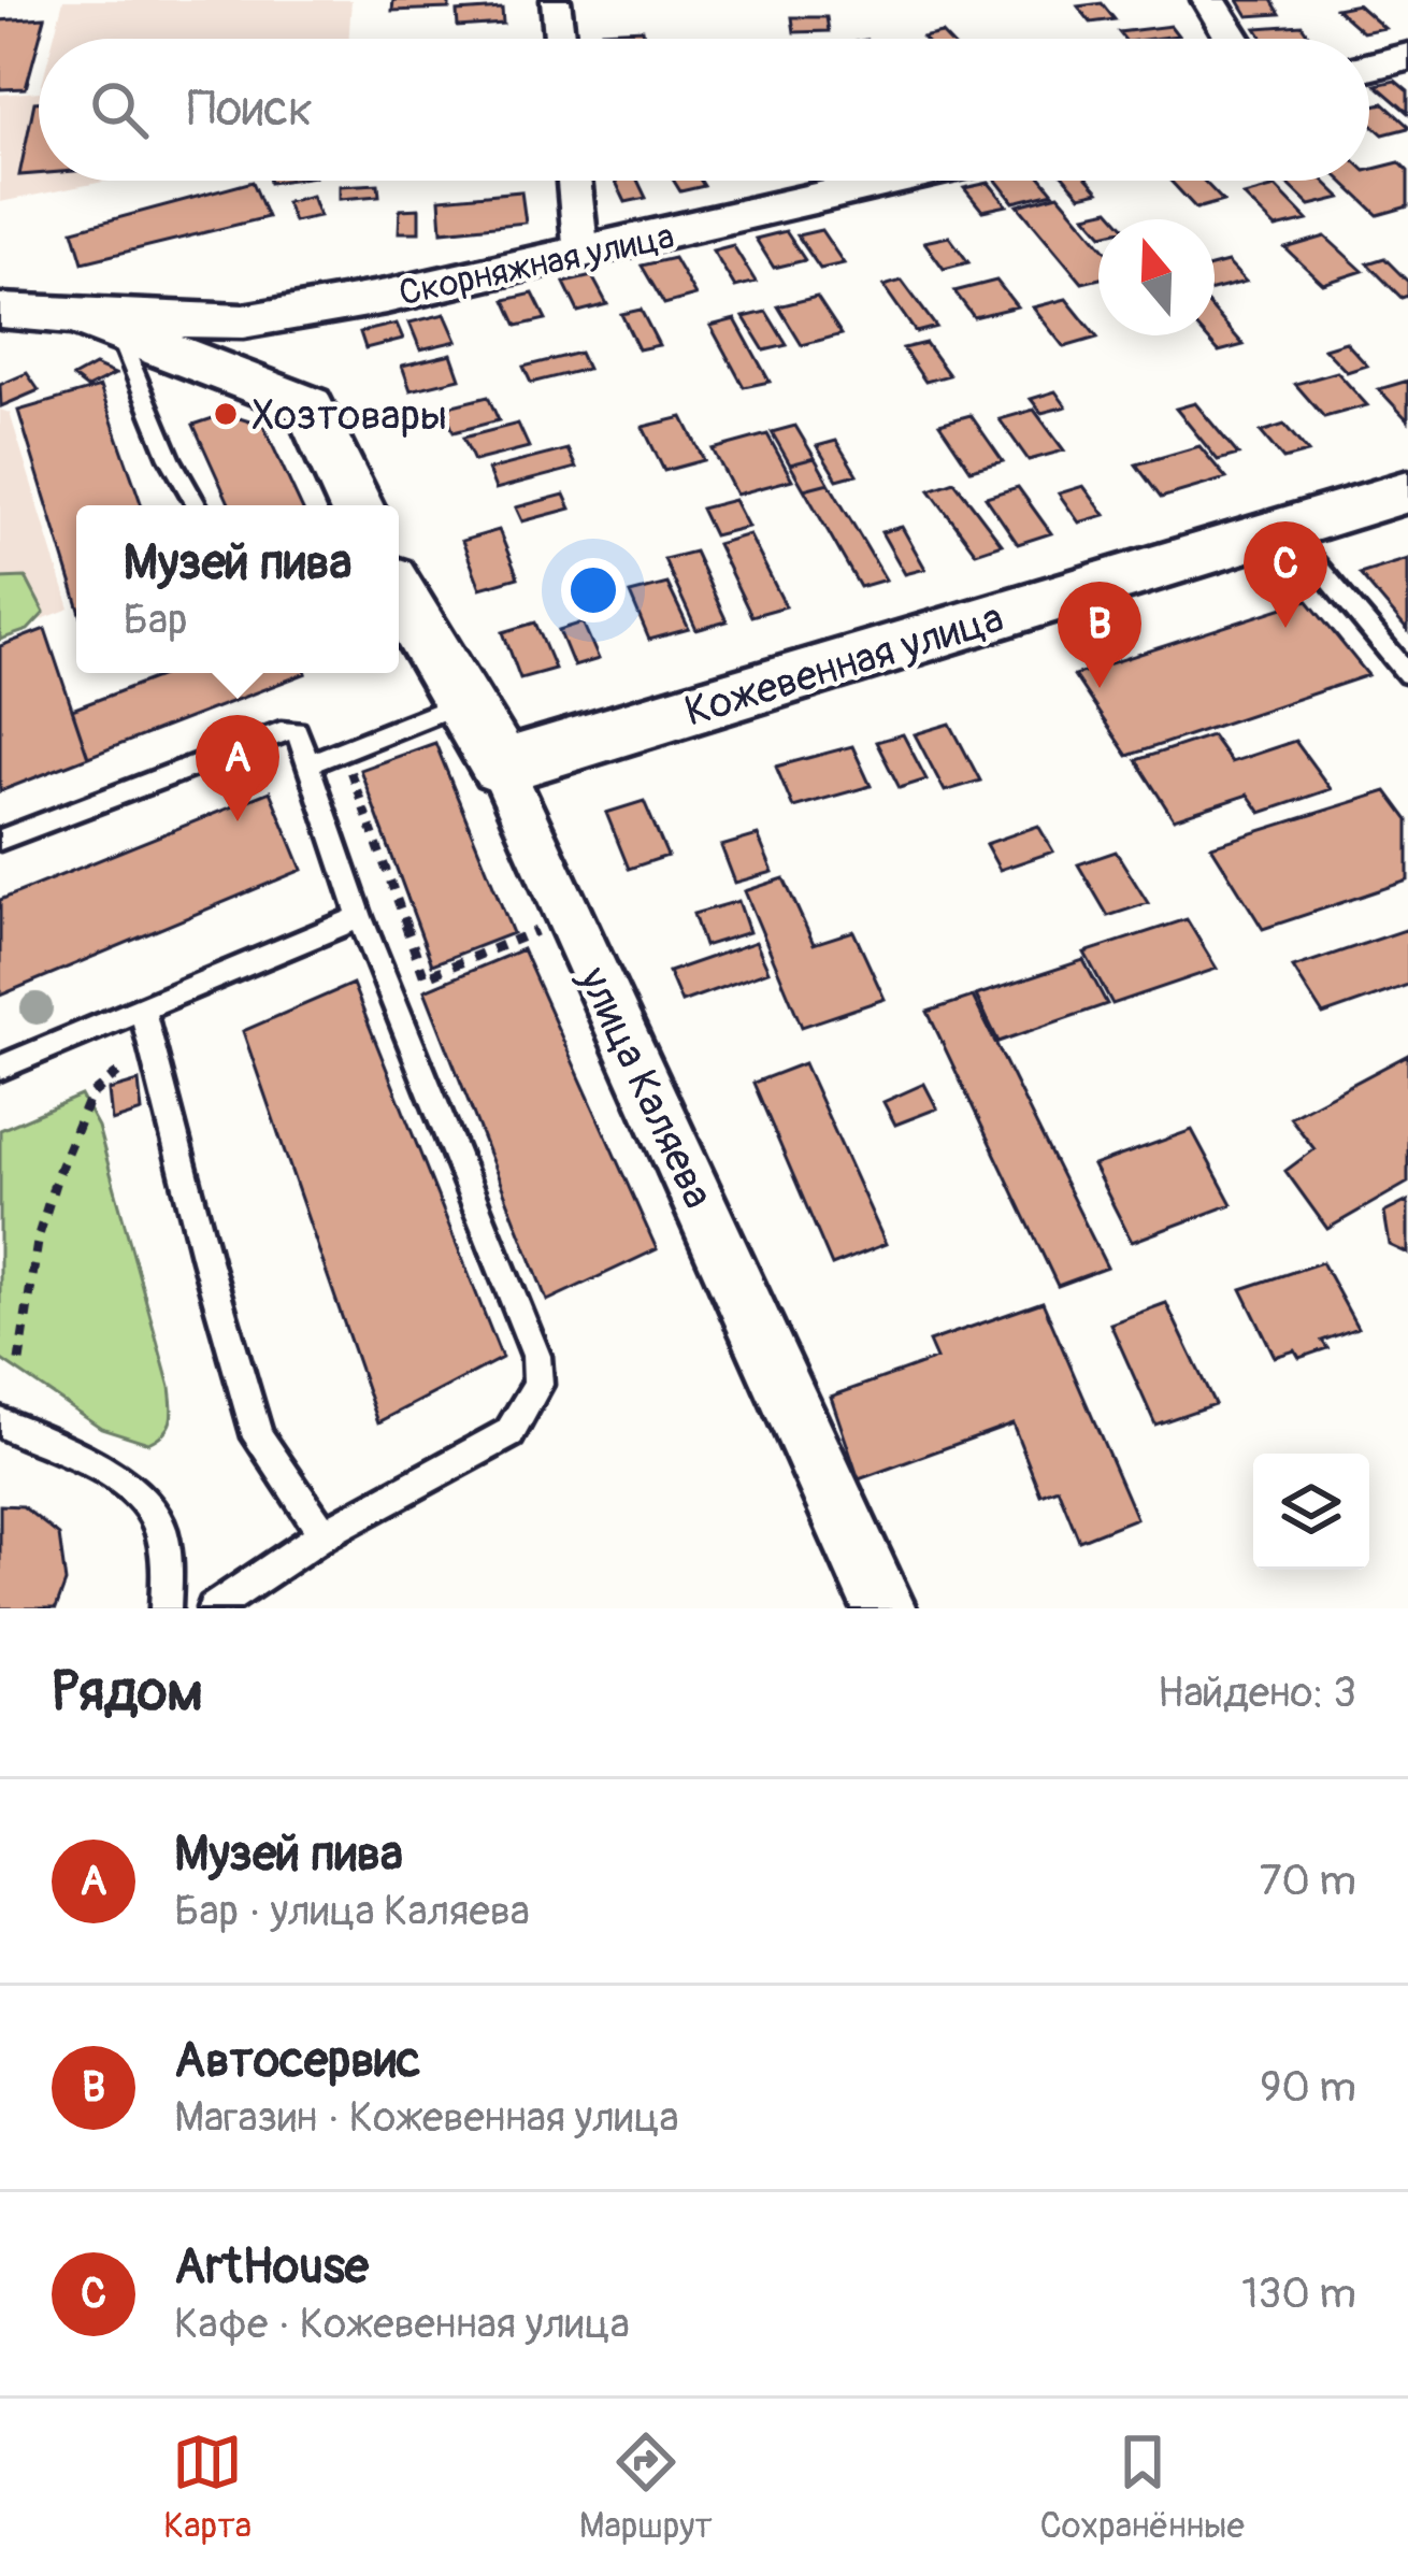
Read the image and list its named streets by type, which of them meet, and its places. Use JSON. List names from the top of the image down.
{
  "streets": {
    "main road": ["Скорняжная улица", "Кожевенная улица", "улица Каляева"]
  },
  "crossings": [
    ["Кожевенная улица", "улица Каляева"]
  ],
  "places": ["Хозтовары"],
  "north": "top",
  "page": {
    "search": "Поиск",
    "popup": ["Музей пива", "Бар"],
    "pins": ["C", "B", "A"],
    "heading": ["Рядом", "Найдено: 3"],
    "list": [
      {
        "mark": "A",
        "name": "Музей пива",
        "note": "Бар · улица Каляева",
        "value": "70 m"
      },
      {
        "mark": "B",
        "name": "Автосервис",
        "note": "Магазин · Кожевенная улица",
        "value": "90 m"
      },
      {
        "mark": "C",
        "name": "ArtHouse",
        "note": "Кафе · Кожевенная улица",
        "value": "130 m"
      }
    ],
    "nav": ["Карта", "Маршрут", "Сохранённые"]
  }
}
